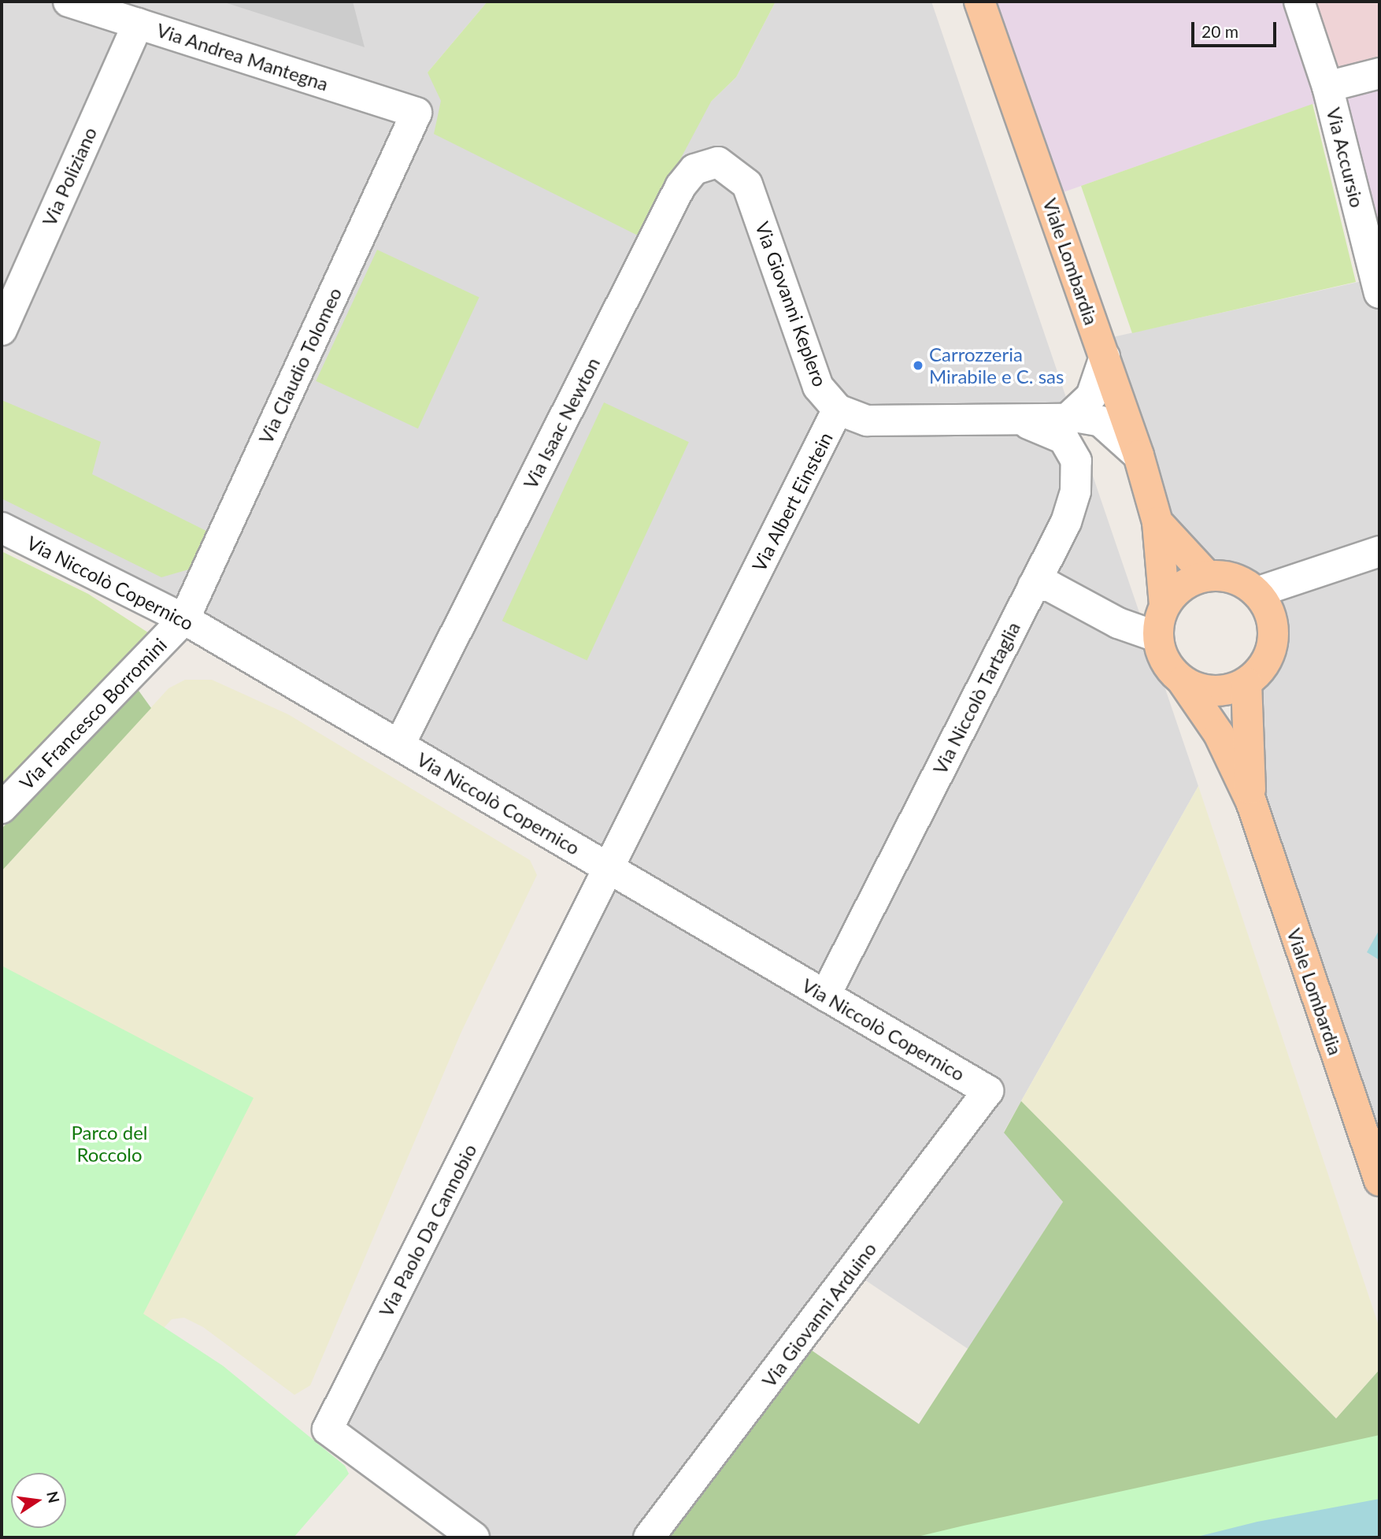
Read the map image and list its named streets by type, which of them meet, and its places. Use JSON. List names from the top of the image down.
{
  "streets": {
    "main road": ["Viale Lombardia"],
    "street": [
      "Via Andrea Mantegna",
      "Via Accursio",
      "Via Poliziano",
      "Via Giovanni Keplero",
      "Via Claudio Tolomeo",
      "Via Isaac Newton",
      "Via Albert Einstein",
      "Via Niccolò Copernico",
      "Via Niccolò Tartaglia",
      "Via Francesco Borromini",
      "Via Paolo Da Cannobio",
      "Via Giovanni Arduino"
    ]
  },
  "crossings": [
    ["Via Andrea Mantegna", "Via Poliziano"],
    ["Via Andrea Mantegna", "Via Claudio Tolomeo"],
    ["Viale Lombardia", "Via Albert Einstein"],
    ["Via Giovanni Keplero", "Via Isaac Newton"],
    ["Via Giovanni Keplero", "Via Albert Einstein"],
    ["Via Claudio Tolomeo", "Via Niccolò Copernico"],
    ["Via Claudio Tolomeo", "Via Francesco Borromini"],
    ["Via Isaac Newton", "Via Niccolò Copernico"],
    ["Via Albert Einstein", "Via Niccolò Copernico"],
    ["Via Albert Einstein", "Via Niccolò Tartaglia"],
    ["Via Albert Einstein", "Via Paolo Da Cannobio"],
    ["Via Niccolò Copernico", "Via Niccolò Tartaglia"],
    ["Via Niccolò Copernico", "Via Francesco Borromini"],
    ["Via Niccolò Copernico", "Via Paolo Da Cannobio"],
    ["Via Niccolò Copernico", "Via Giovanni Arduino"]
  ],
  "parks": ["Parco del Roccolo"],
  "places": ["Carrozzeria Mirabile e C. sas"],
  "scale_bar": "20 m",
  "north": "right"
}
